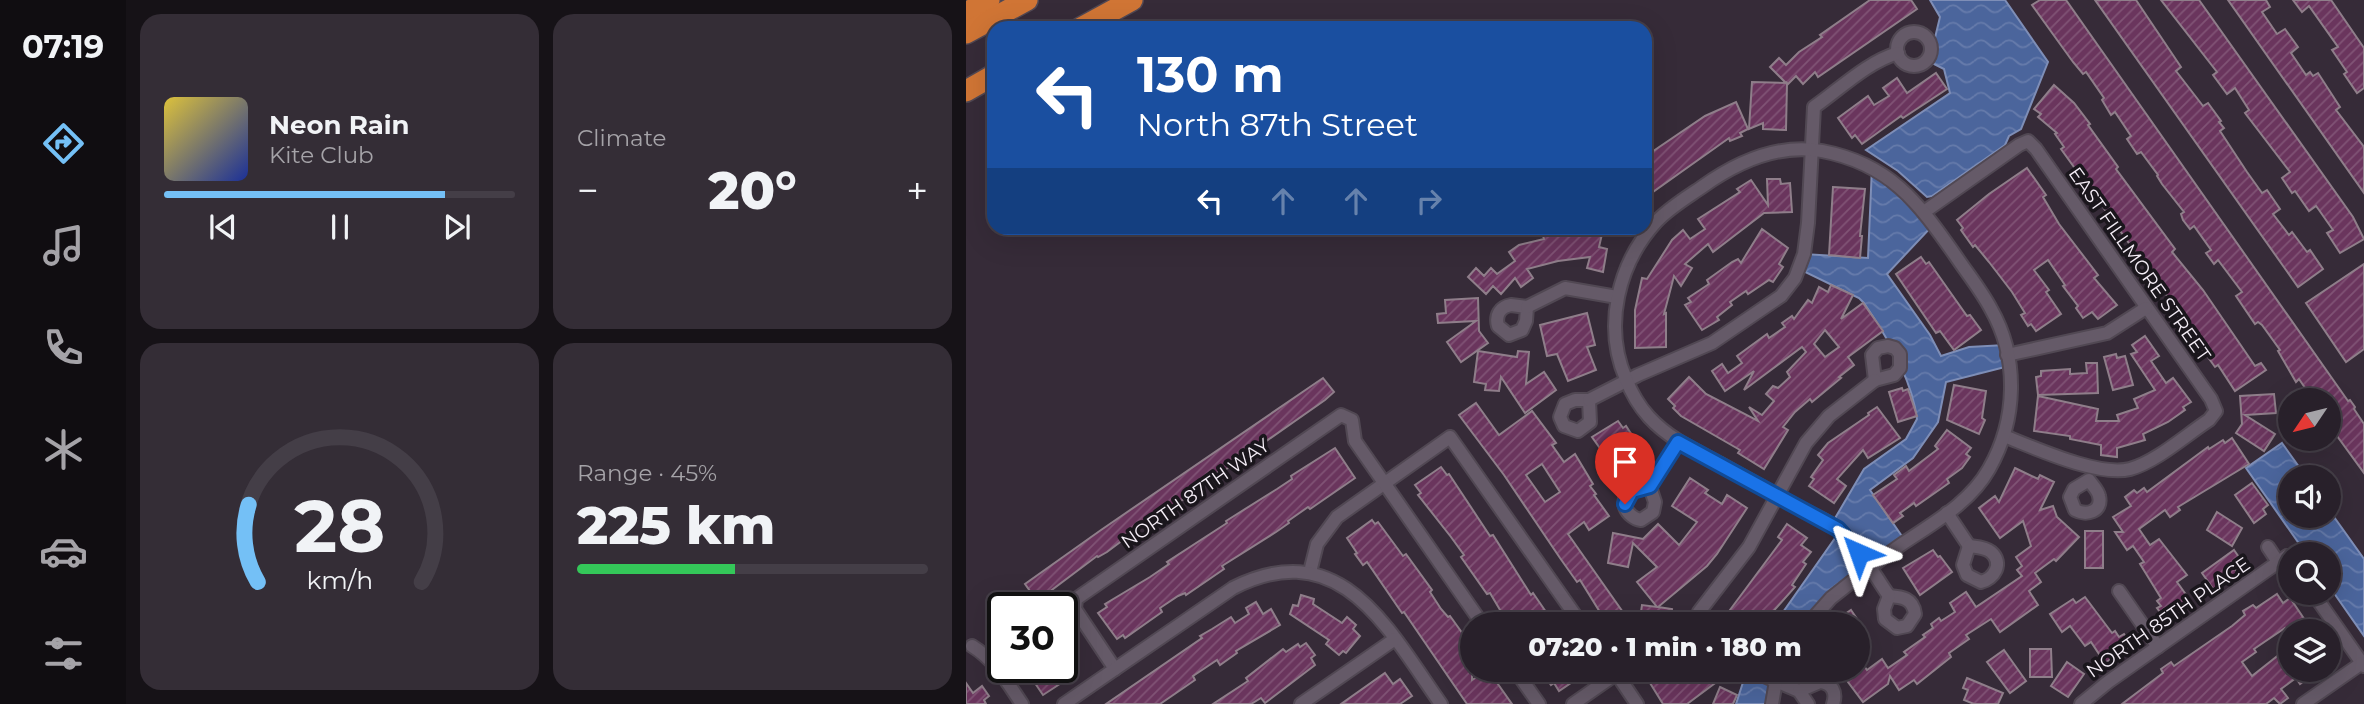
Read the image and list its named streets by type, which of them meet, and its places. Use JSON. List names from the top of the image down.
{
  "streets": {
    "street": ["EAST FILLMORE STREET", "NORTH 87TH WAY", "NORTH 85TH PLACE"]
  },
  "north": "bottom left",
  "page": {
    "tabs": "07:19",
    "tile": [
      "Climate",
      ["Range · 45%", "225 km"]
    ],
    "turn": ["130 m", "North 87th Street"],
    "song": ["Neon Rain", "Kite Club"],
    "heat": ["−", "20°", "+"],
    "limit": "30",
    "trip": "07:20 · 1 min · 180 m",
    "gauge": ["28", "km/h"]
  }
}
